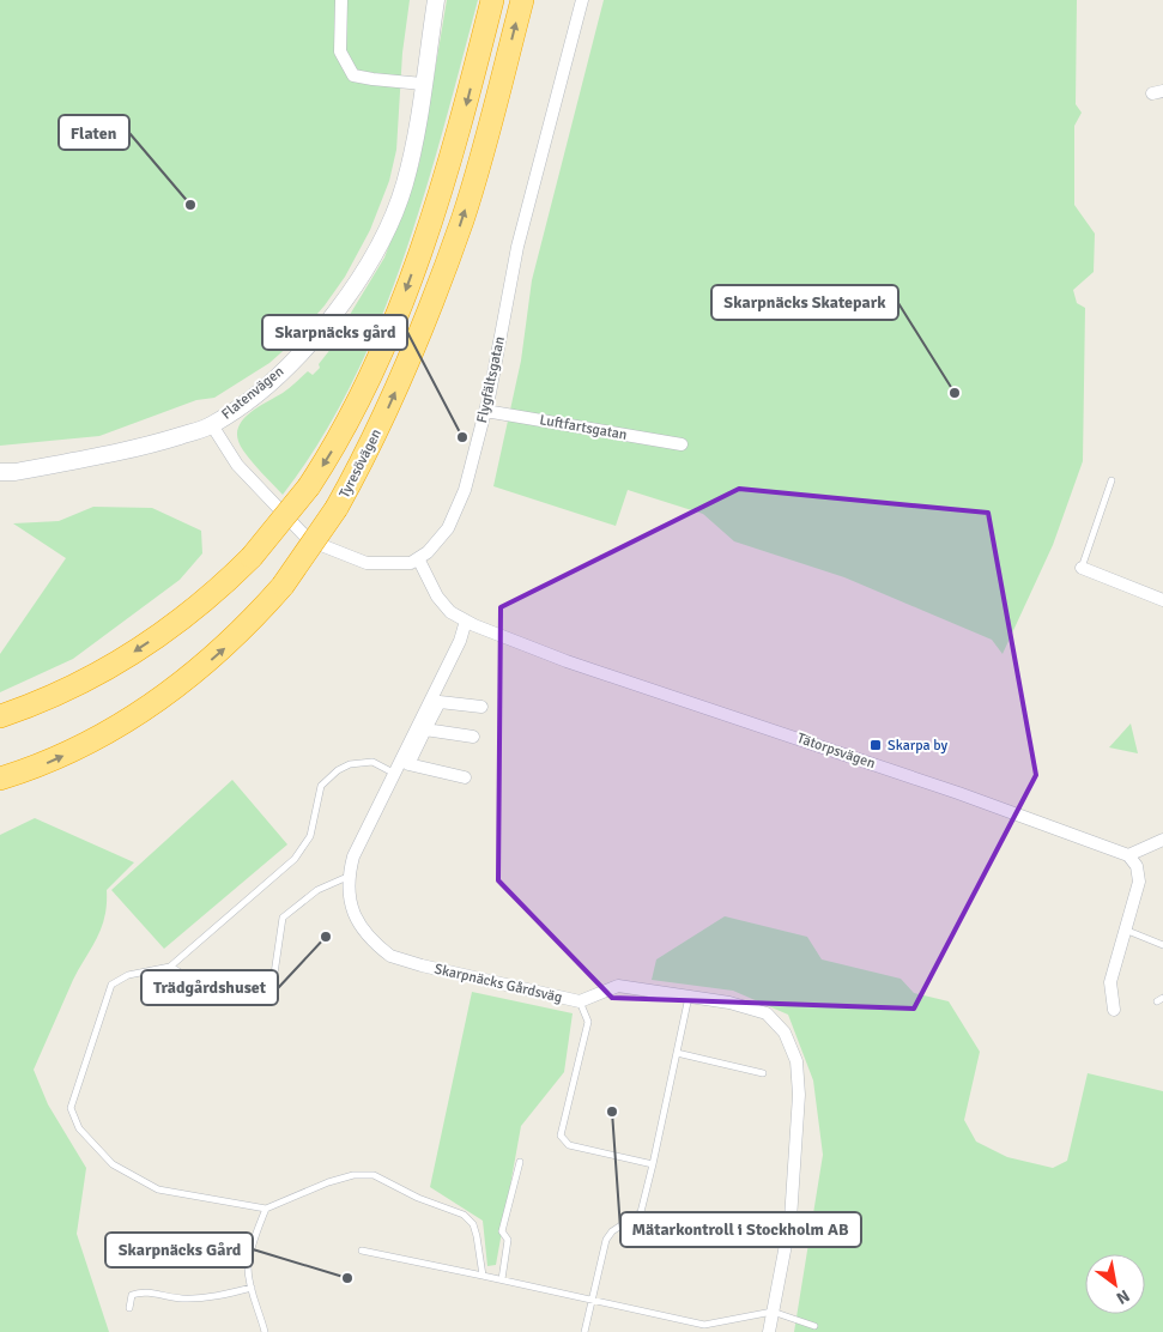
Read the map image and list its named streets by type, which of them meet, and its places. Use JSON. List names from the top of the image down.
{
  "streets": {
    "highway": ["Tyresövägen"],
    "street": [
      "Flygfältsgatan",
      "Flatenvägen",
      "Luftfartsgatan",
      "Tätorpsvägen",
      "Skarpnäcks Gårdsväg"
    ]
  },
  "crossings": [
    ["Flygfältsgatan", "Luftfartsgatan"],
    ["Flygfältsgatan", "Tätorpsvägen"],
    ["Tätorpsvägen", "Skarpnäcks Gårdsväg"]
  ],
  "places": {
    "other": [
      "Flaten",
      "Skarpnäcks Skatepark",
      "Skarpnäcks gård",
      "Trädgårdshuset",
      "Mätarkontroll i Stockholm AB",
      "Skarpnäcks Gård"
    ],
    "transit": ["Skarpa by"]
  },
  "north": "bottom right"
}
